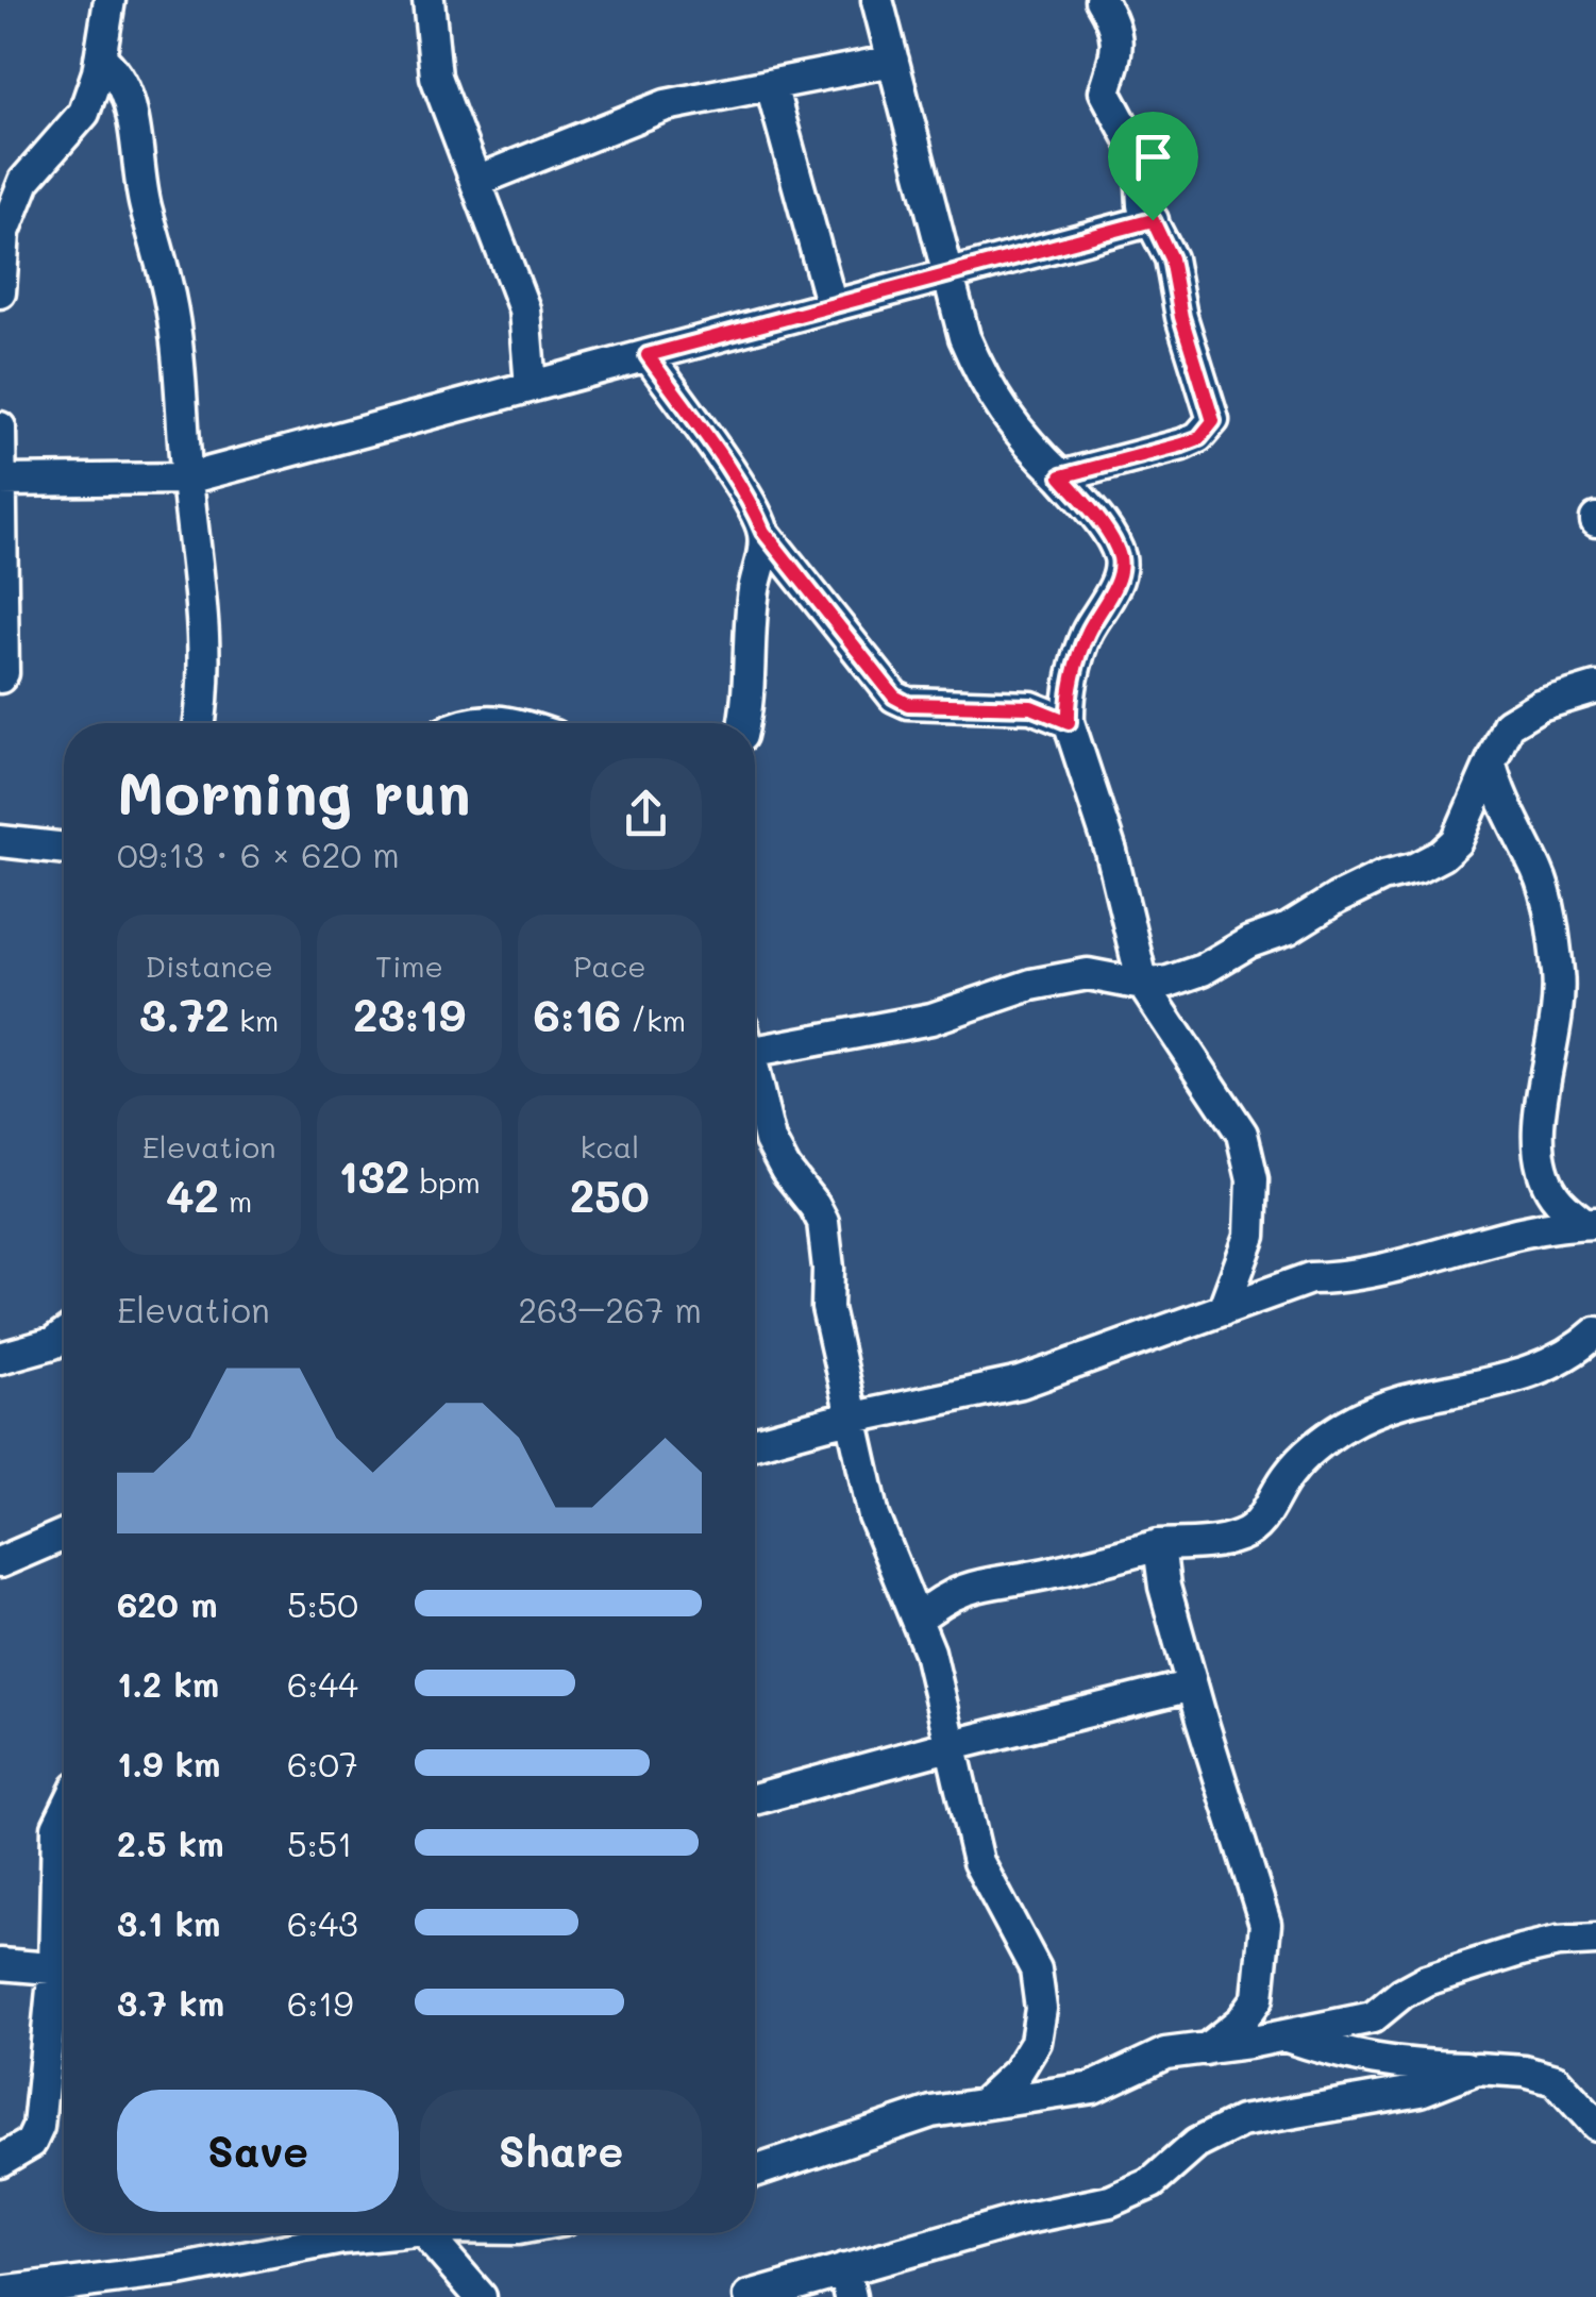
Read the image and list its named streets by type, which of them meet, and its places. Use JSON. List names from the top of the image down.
{
  "page": {
    "heading": ["Morning run", "09:13 · 6 × 620 m"],
    "stats": [
      ["Distance", "3.72 km"],
      ["Time", "23:19"],
      ["Pace", "6:16 /km"],
      ["Elevation", "42 m"],
      ["132 bpm"],
      ["kcal", "250"]
    ],
    "chart": ["Elevation", "263–267 m"],
    "list": [
      {
        "name": "620 m",
        "note": "5:50"
      },
      {
        "name": "1.2 km",
        "note": "6:44"
      },
      {
        "name": "1.9 km",
        "note": "6:07"
      },
      {
        "name": "2.5 km",
        "note": "5:51"
      },
      {
        "name": "3.1 km",
        "note": "6:43"
      },
      {
        "name": "3.7 km",
        "note": "6:19"
      }
    ],
    "buttons": ["Save", "Share"]
  }
}
